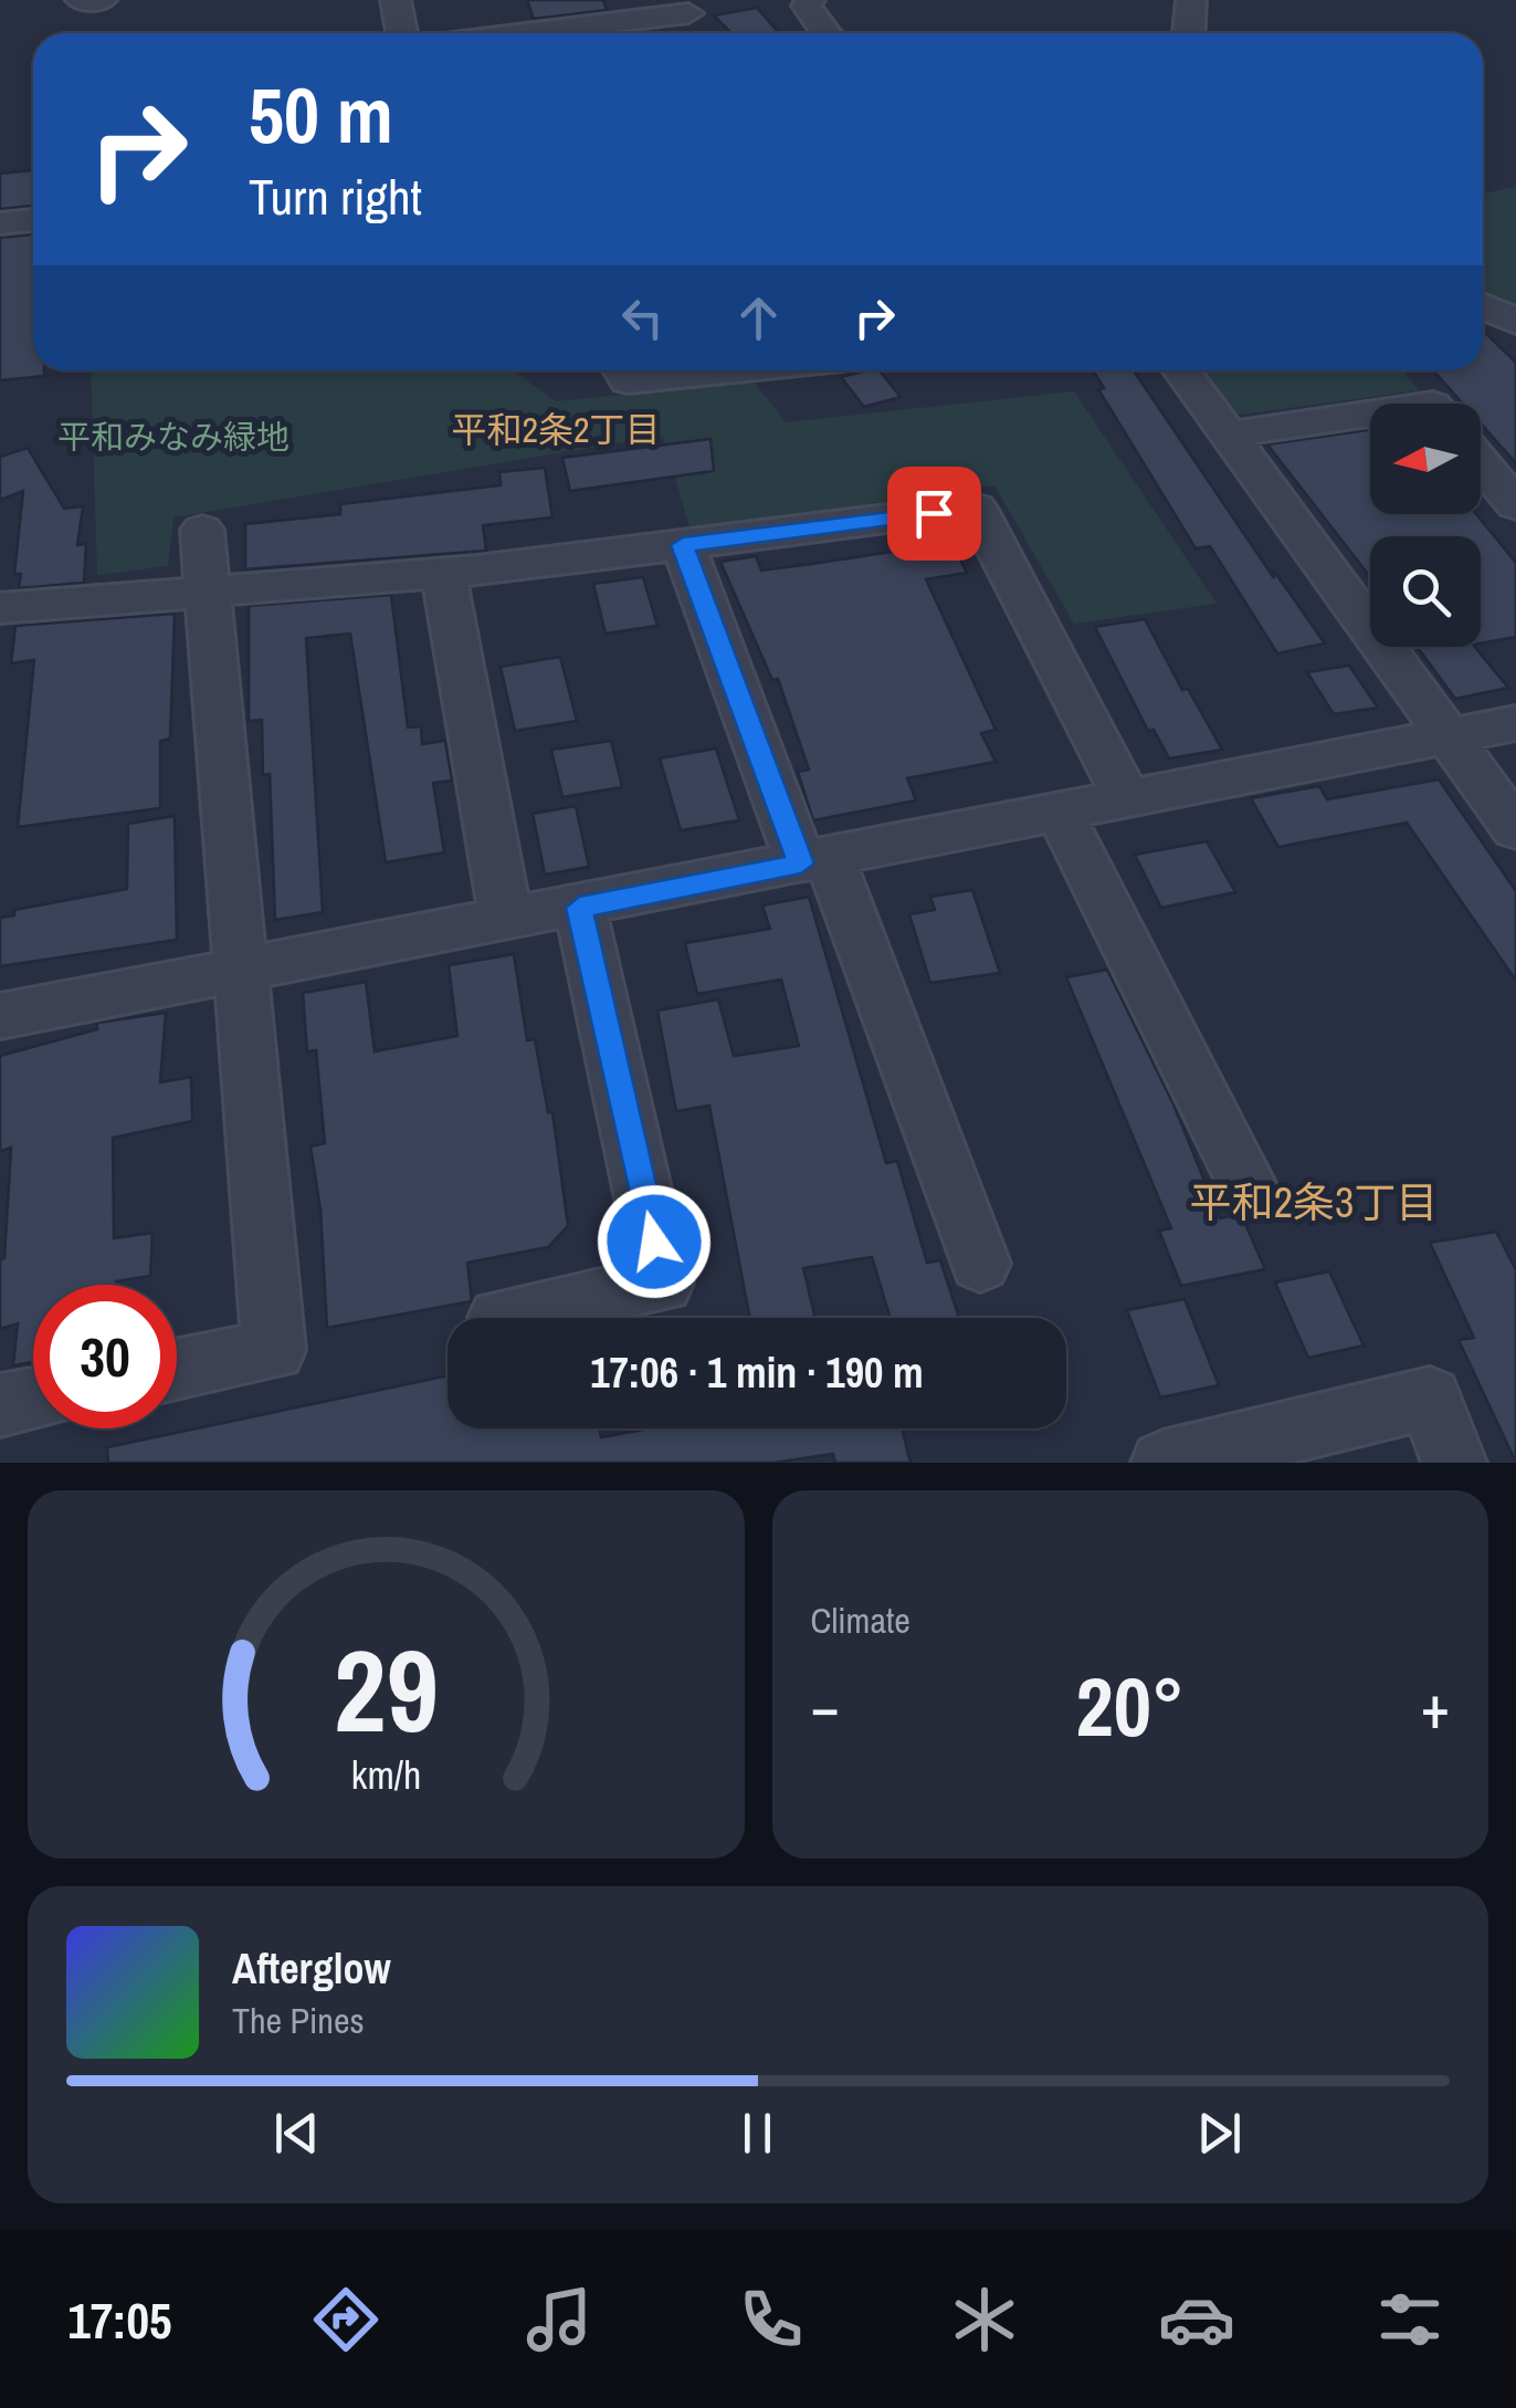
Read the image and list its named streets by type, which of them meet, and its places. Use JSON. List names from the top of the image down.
{
  "districts": ["平和2条2丁目", "平和2条3丁目"],
  "parks": ["平和みなみ緑地"],
  "north": "left",
  "page": {
    "turn": ["50 m", "Turn right"],
    "limit": "30",
    "trip": "17:06 · 1 min · 190 m",
    "tile": "Climate",
    "heat": ["−", "20°", "+"],
    "song": ["Afterglow", "The Pines"],
    "tabs": "17:05",
    "gauge": ["29", "km/h"]
  }
}
